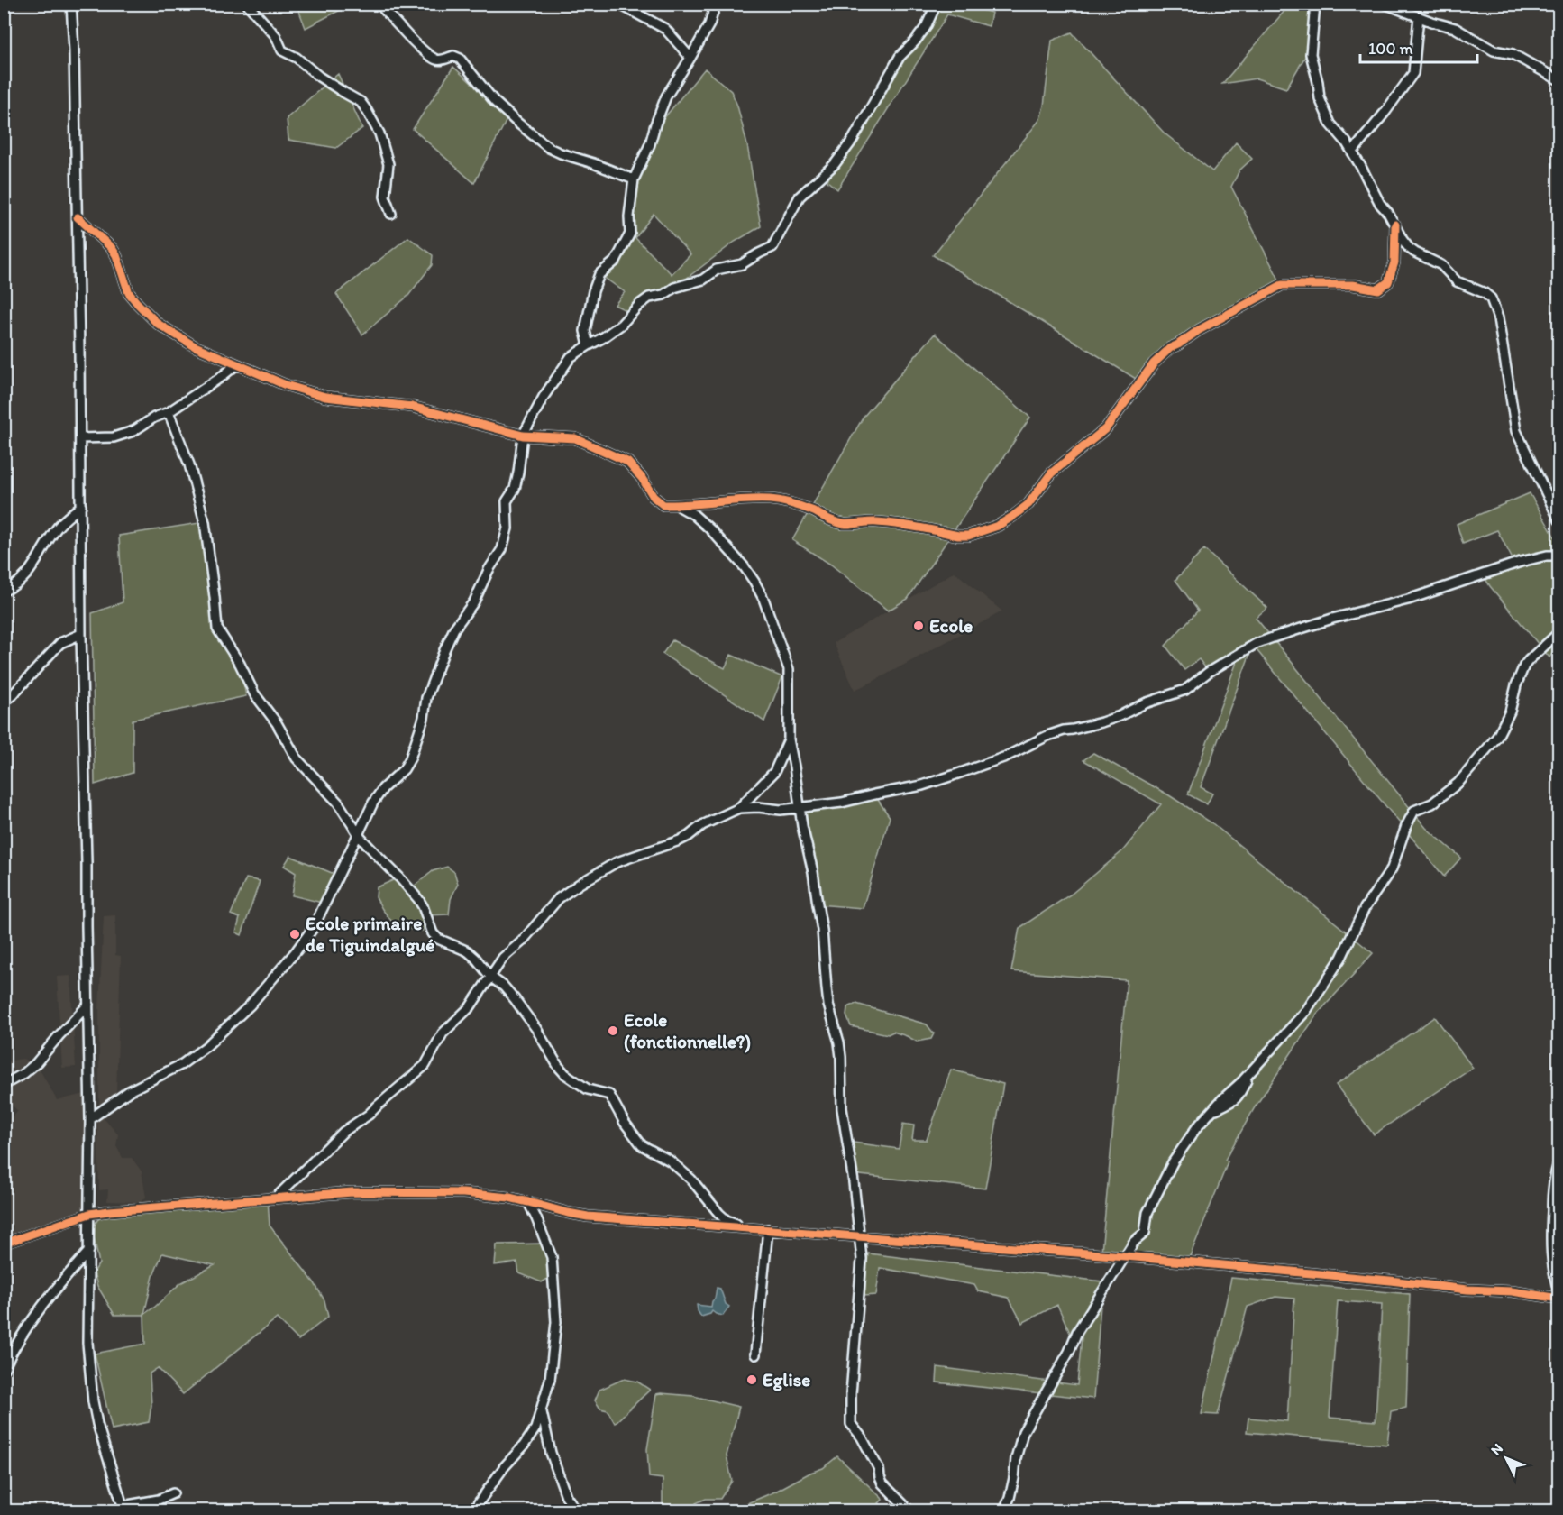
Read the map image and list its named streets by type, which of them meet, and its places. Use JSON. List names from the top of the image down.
{
  "places": [
    "Ecole",
    "Ecole primaire de Tiguindalgué",
    "Ecole (fonctionnelle?)",
    "Eglise"
  ],
  "scale_bar": "100 m",
  "north": "top left"
}
